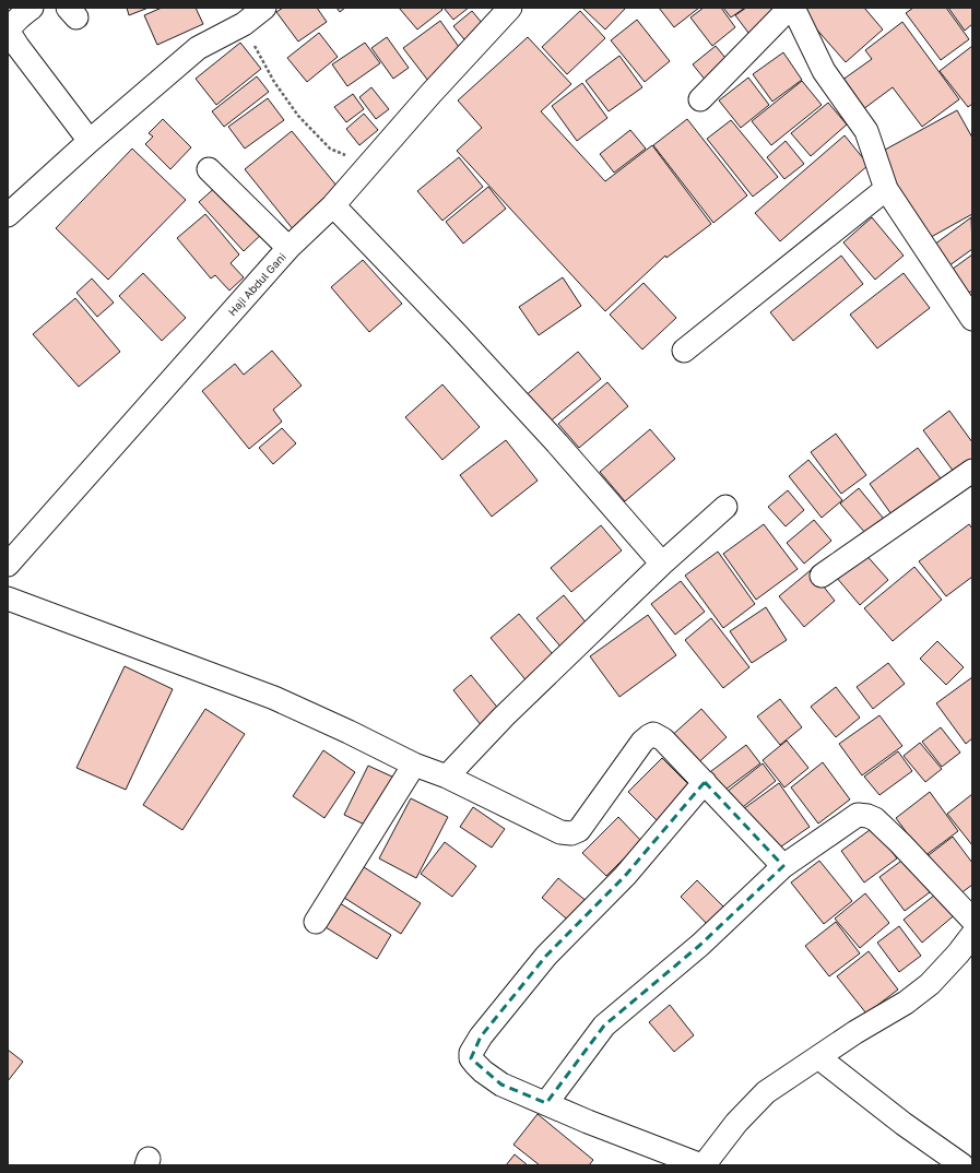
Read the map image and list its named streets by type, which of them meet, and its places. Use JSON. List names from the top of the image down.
{
  "streets": {
    "street": ["Haji Abdul Gani"]
  }
}
